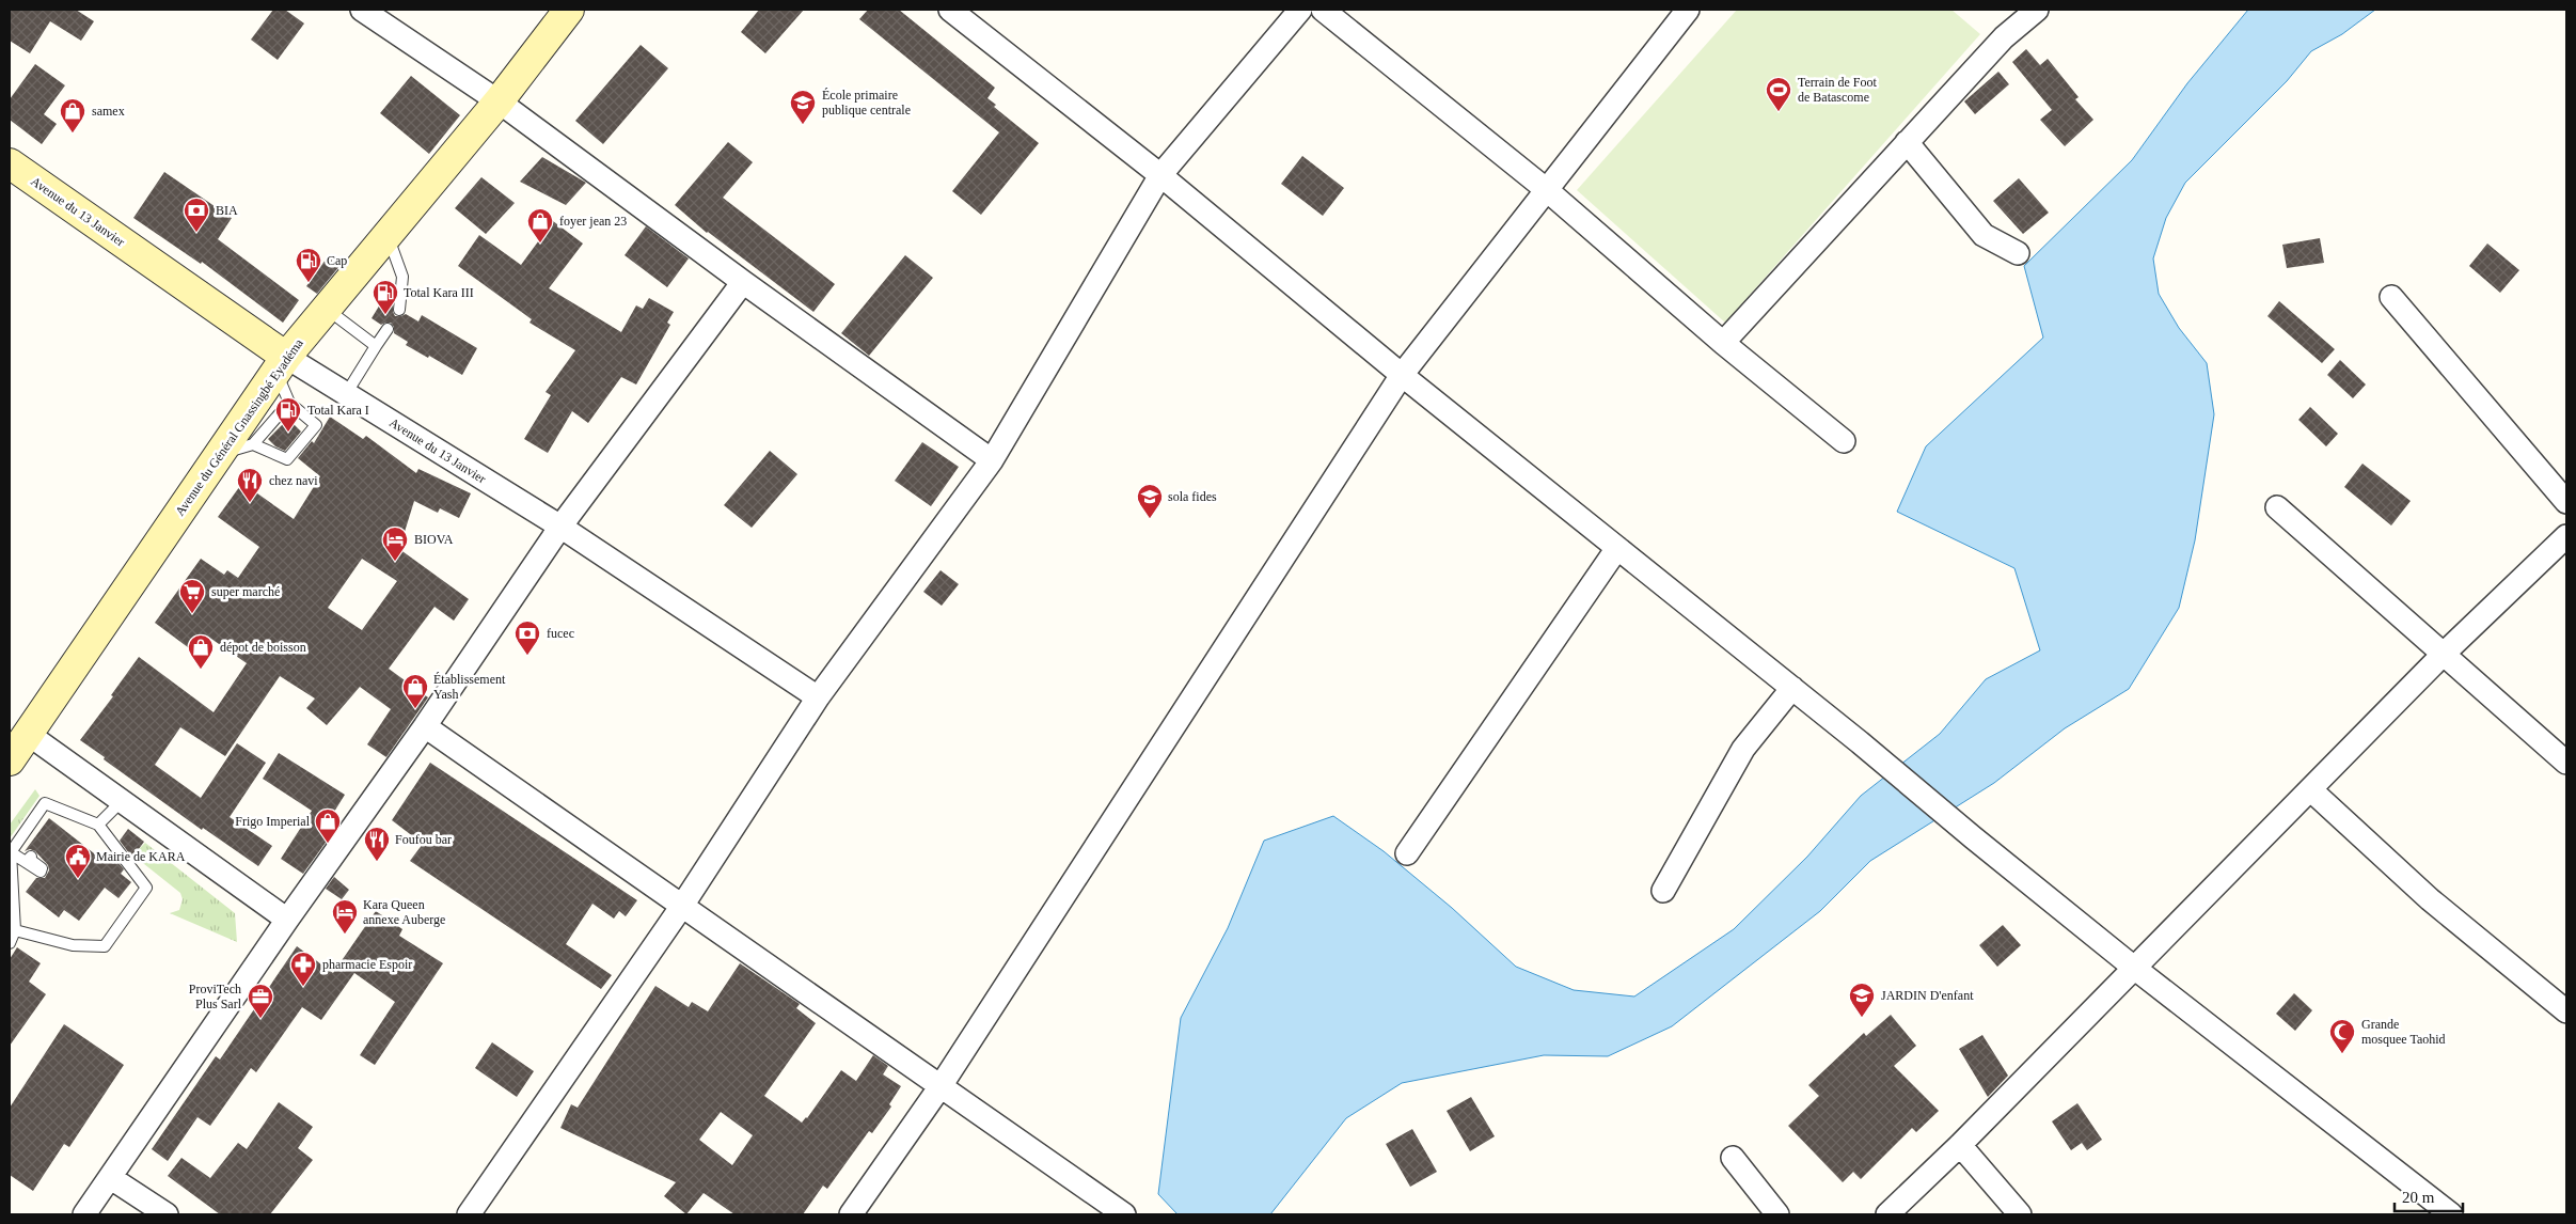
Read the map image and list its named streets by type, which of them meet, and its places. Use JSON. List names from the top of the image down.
{
  "streets": {
    "main road": ["Avenue du 13 Janvier", "Avenue du Général Gnassingbé Eyadéma"]
  },
  "crossings": [
    ["Avenue du 13 Janvier", "Avenue du Général Gnassingbé Eyadéma"]
  ],
  "places": {
    "sports": ["Terrain de Foot de Batascome"],
    "school or university": ["École primaire publique centrale", "sola fides", "JARDIN D'enfant"],
    "shop": [
      "samex",
      "foyer jean 23",
      "dépot de boisson",
      "Établissement Yash",
      "Frigo Imperial"
    ],
    "bank": ["BIA", "fucec"],
    "fuel station": ["Cap", "Total Kara III", "Total Kara I"],
    "restaurant": ["chez navi", "Foufou bar"],
    "hotel": ["BIOVA", "Kara Queen annexe Auberge"],
    "supermarket": ["super marché"],
    "public building": ["Mairie de KARA"],
    "pharmacy": ["pharmacie Espoir"],
    "office": ["ProviTech Plus Sarl"],
    "mosque": ["Grande mosquee Taohid"]
  },
  "scale_bar": "20 m"
}
